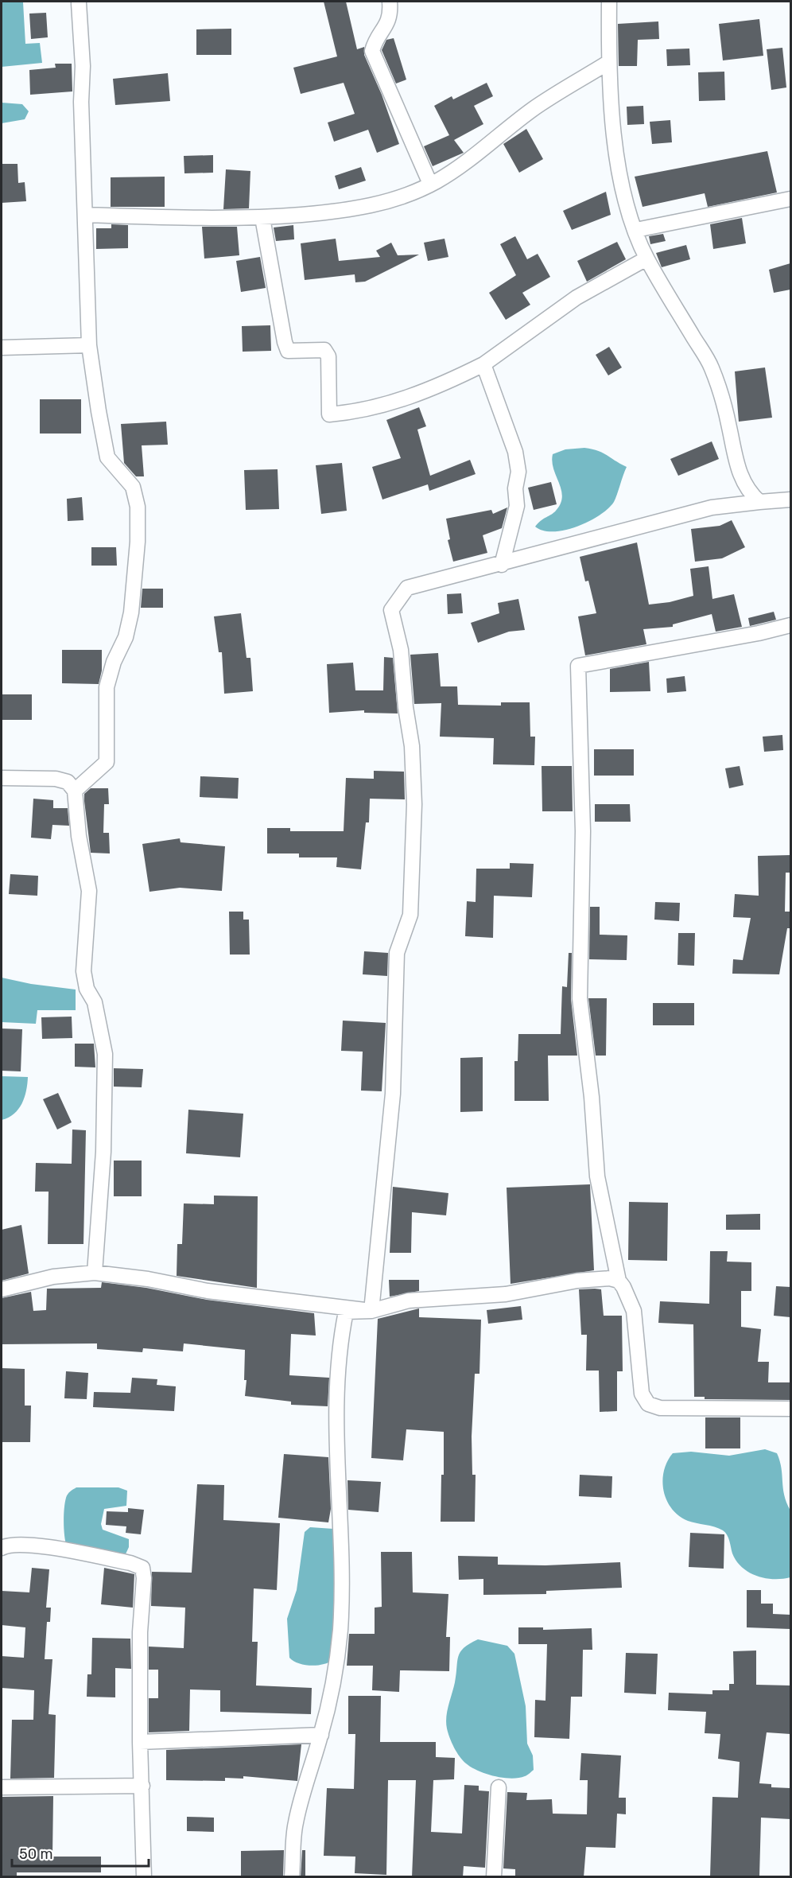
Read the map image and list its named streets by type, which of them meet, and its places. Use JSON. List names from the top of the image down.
{
  "scale_bar": "50 m"
}
